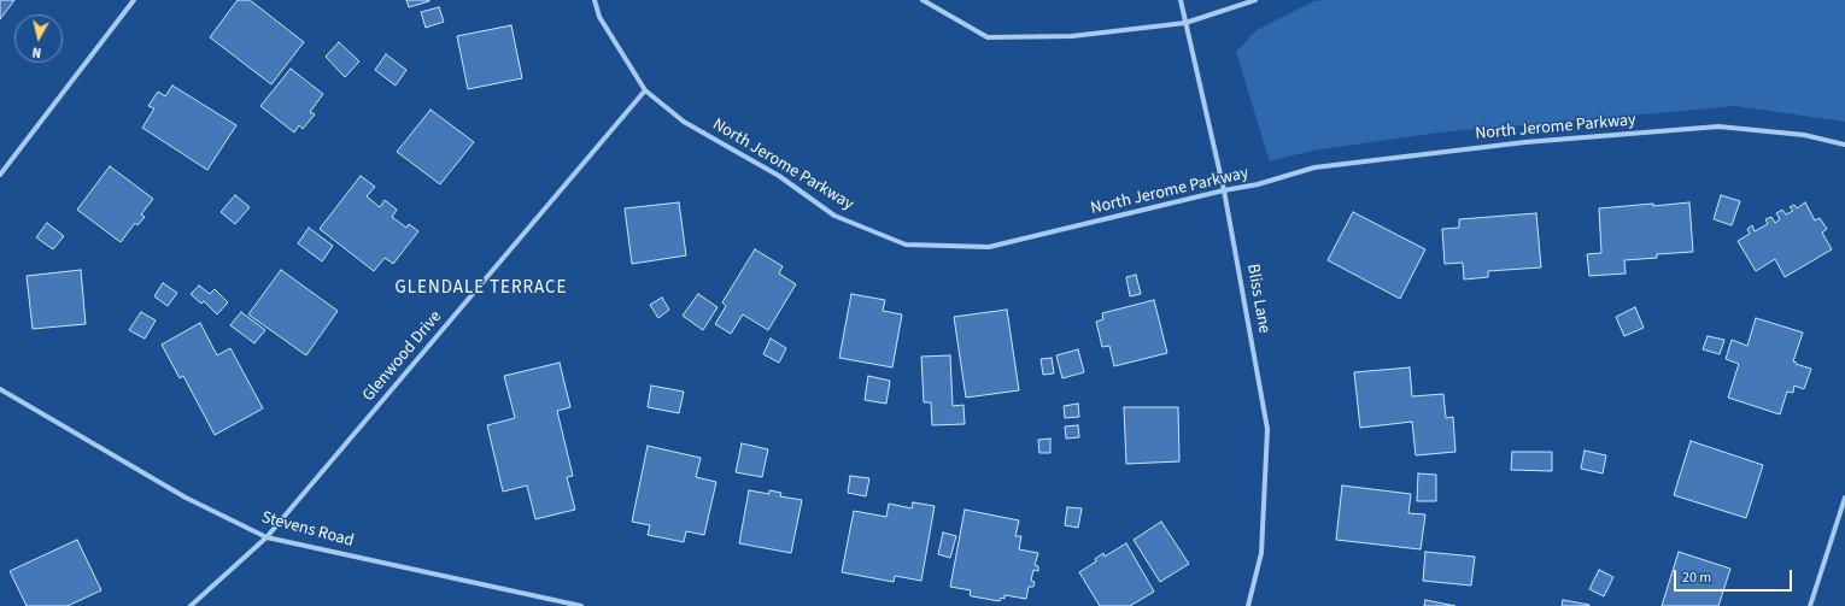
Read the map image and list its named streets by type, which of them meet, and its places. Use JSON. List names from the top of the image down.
{
  "streets": {
    "street": [
      "North Jerome Parkway",
      "Bliss Lane",
      "Glenwood Drive",
      "Stevens Road"
    ]
  },
  "crossings": [
    ["North Jerome Parkway", "Bliss Lane"],
    ["North Jerome Parkway", "Glenwood Drive"],
    ["Glenwood Drive", "Stevens Road"]
  ],
  "districts": ["GLENDALE TERRACE"],
  "scale_bar": "20 m",
  "north": "bottom"
}
